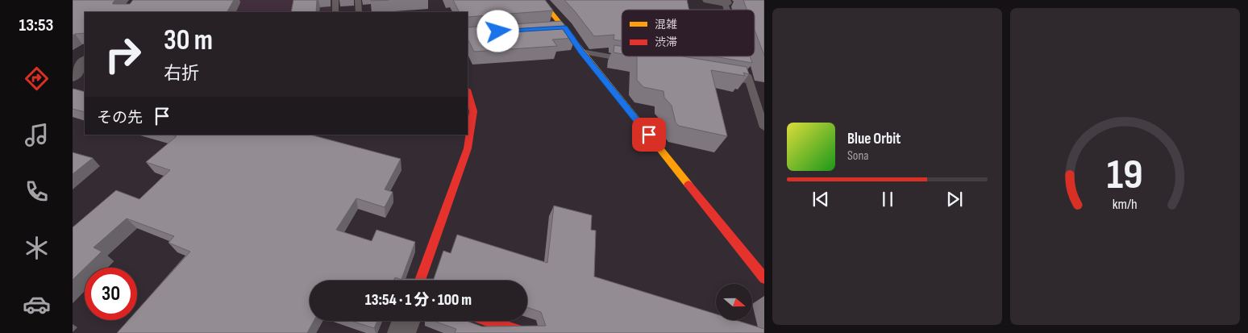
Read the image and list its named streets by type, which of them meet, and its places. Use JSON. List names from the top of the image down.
{
  "legend": ["混雑", "渋滞"],
  "north": "right",
  "page": {
    "tabs": "13:53",
    "turn": ["30 m", "右折"],
    "then": "その先",
    "song": ["Blue Orbit", "Sona"],
    "limit": "30",
    "trip": "13:54 · 1 分 · 100 m",
    "gauge": ["19", "km/h"]
  }
}
